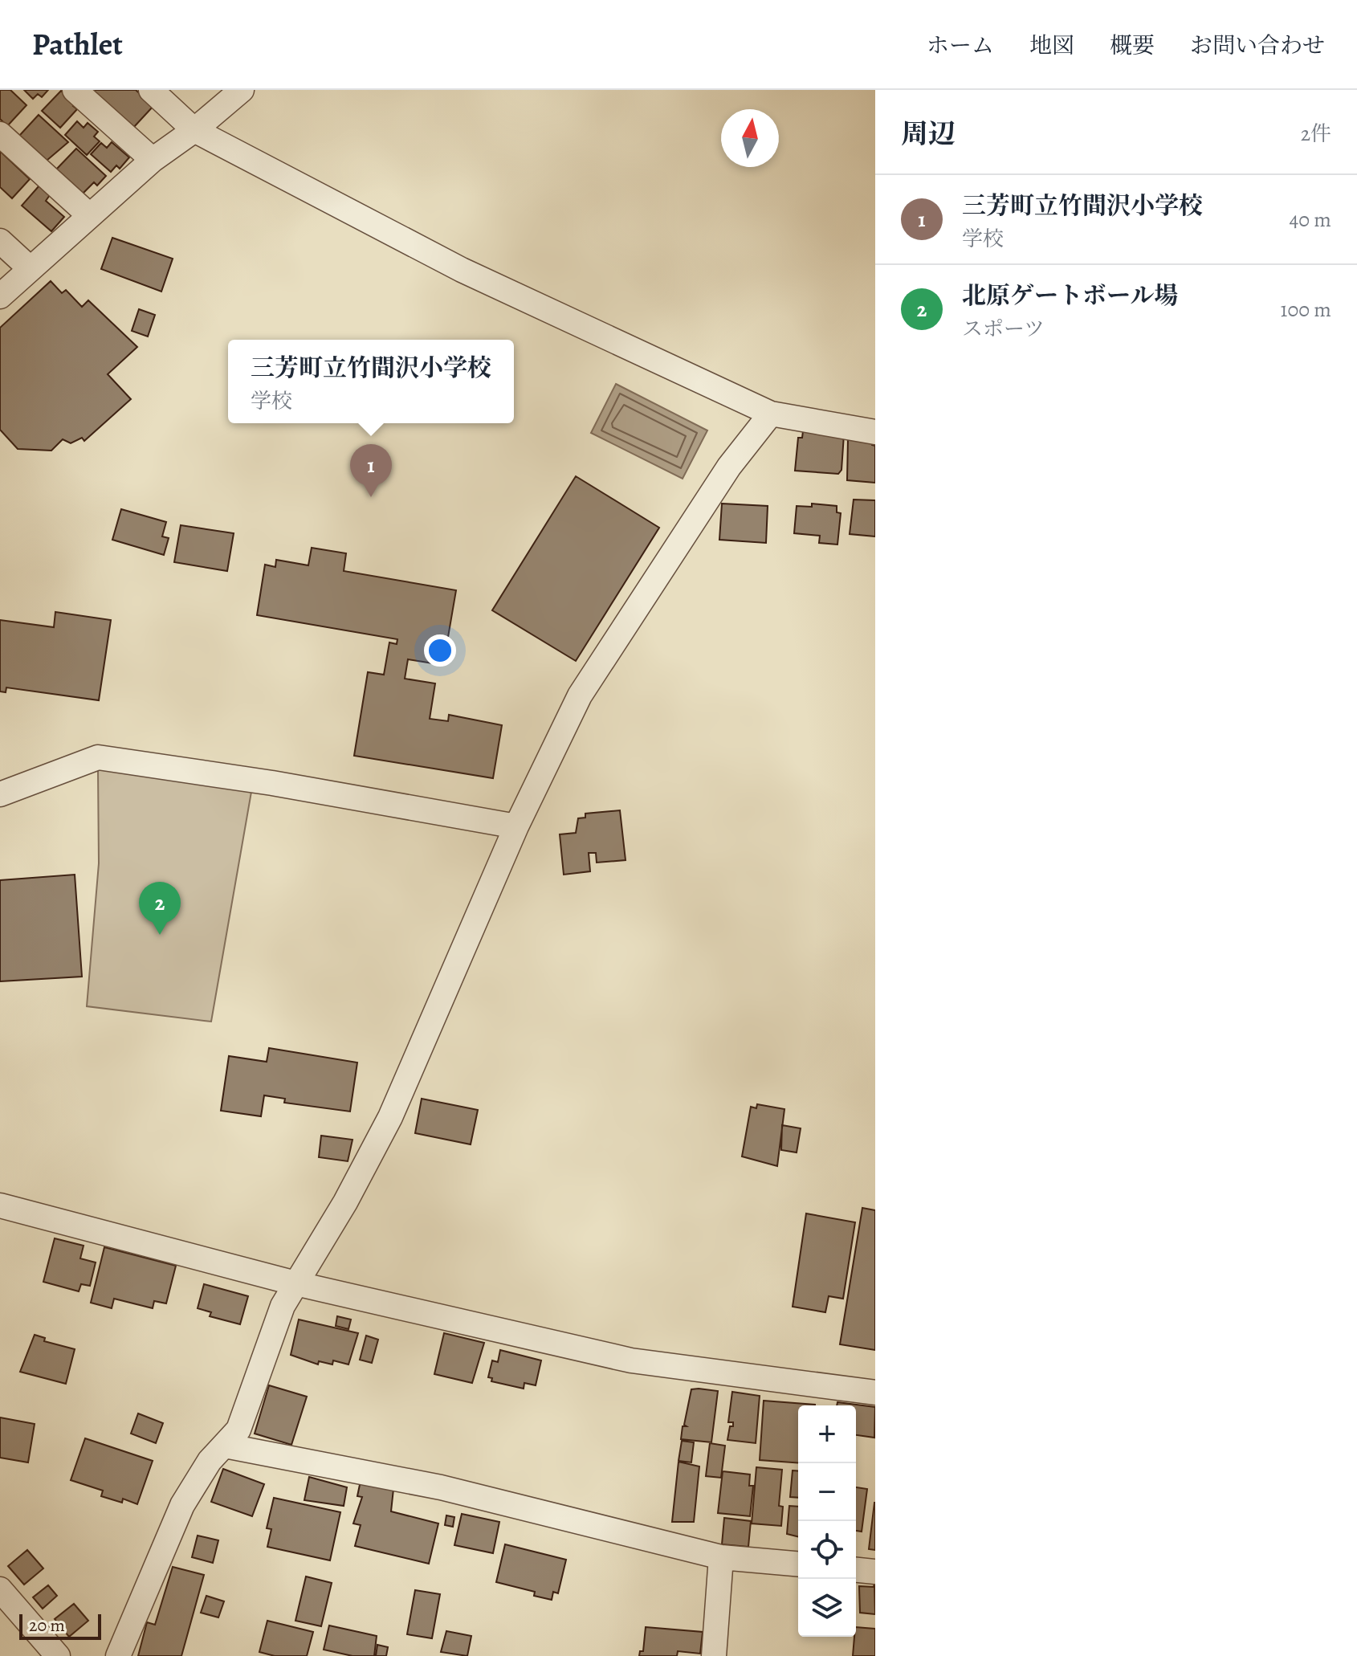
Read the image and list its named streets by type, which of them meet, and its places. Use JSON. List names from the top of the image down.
{
  "scale_bar": "20 m",
  "north": "top",
  "page": {
    "header": "Pathlet",
    "nav": [
      "ホーム",
      "地図",
      "概要",
      "お問い合わせ"
    ],
    "heading": ["周辺", "2件"],
    "list": [
      {
        "mark": "1",
        "name": "三芳町立竹間沢小学校",
        "note": "学校",
        "value": "40 m"
      },
      {
        "mark": "2",
        "name": "北原ゲートボール場",
        "note": "スポーツ",
        "value": "100 m"
      }
    ],
    "popup": ["三芳町立竹間沢小学校", "学校"],
    "pins": ["1", "2"],
    "map_buttons": ["+", "−"],
    "scale": "20 m"
  }
}
